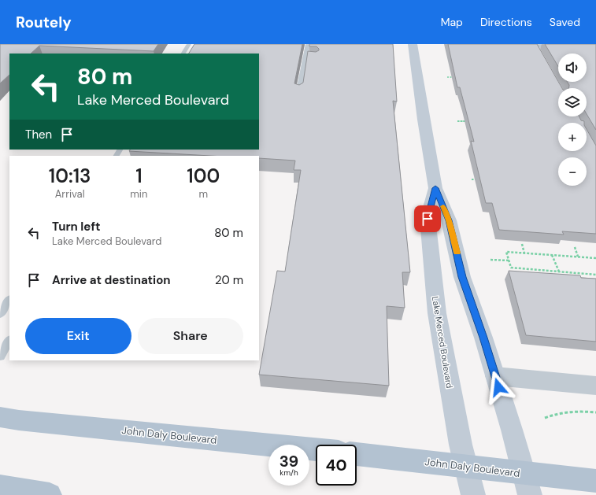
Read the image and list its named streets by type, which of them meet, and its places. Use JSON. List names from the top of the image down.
{
  "streets": {
    "main road": ["John Daly Boulevard"],
    "street": ["Lake Merced Boulevard"]
  },
  "crossings": [
    ["Lake Merced Boulevard", "John Daly Boulevard"]
  ],
  "page": {
    "header": "Routely",
    "nav": ["Map", "Directions", "Saved"],
    "map_buttons": ["+", "−"],
    "turn": ["80 m", "Lake Merced Boulevard"],
    "then": "Then",
    "eta": [
      "10:13",
      "Arrival",
      "1",
      "min",
      "100",
      "m"
    ],
    "list": [
      {
        "name": "Turn left",
        "note": "Lake Merced Boulevard",
        "value": "80 m"
      },
      {
        "name": "Arrive at destination",
        "value": "20 m"
      }
    ],
    "buttons": ["Exit", "Share"],
    "speed": "39 km/h",
    "limit": "40"
  }
}
